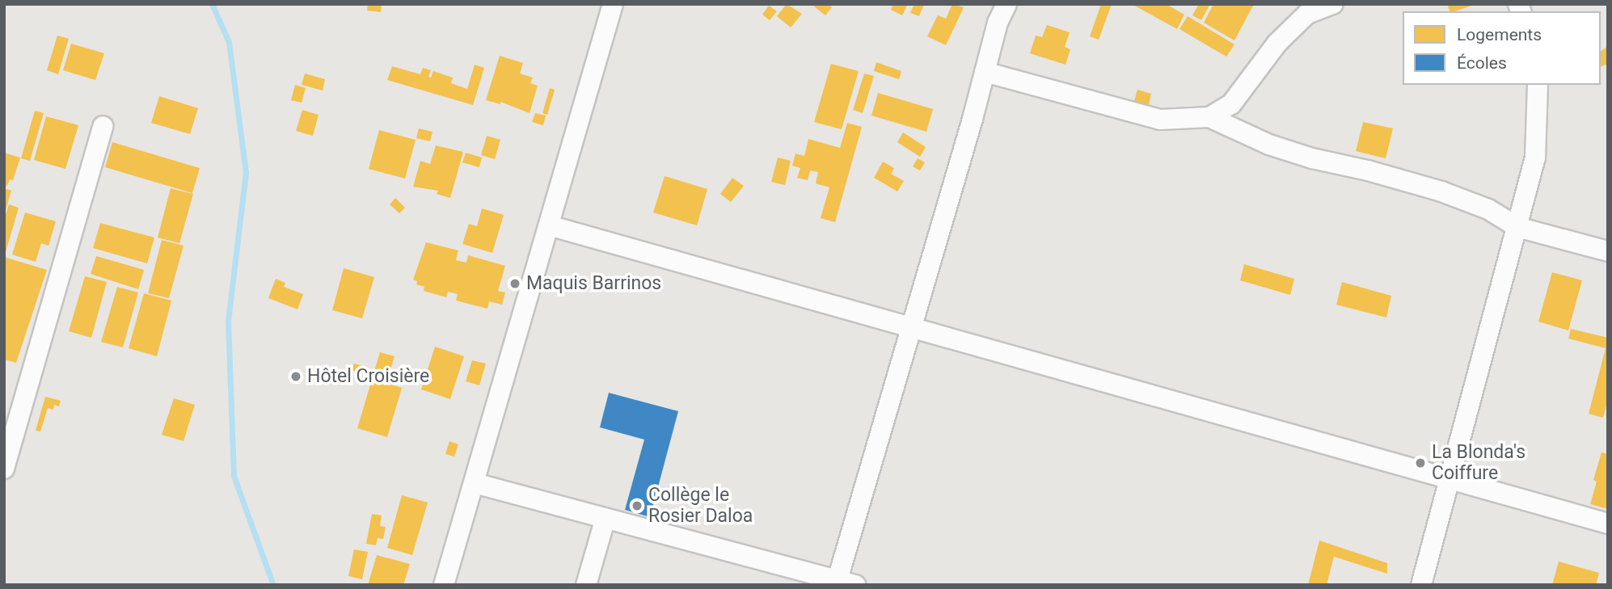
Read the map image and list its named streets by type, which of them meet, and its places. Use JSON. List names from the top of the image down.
{
  "places": [
    "Maquis Barrinos",
    "Hôtel Croisière",
    "La Blonda's Coiffure",
    "Collège le Rosier Daloa"
  ],
  "legend": ["Logements", "Écoles"]
}
